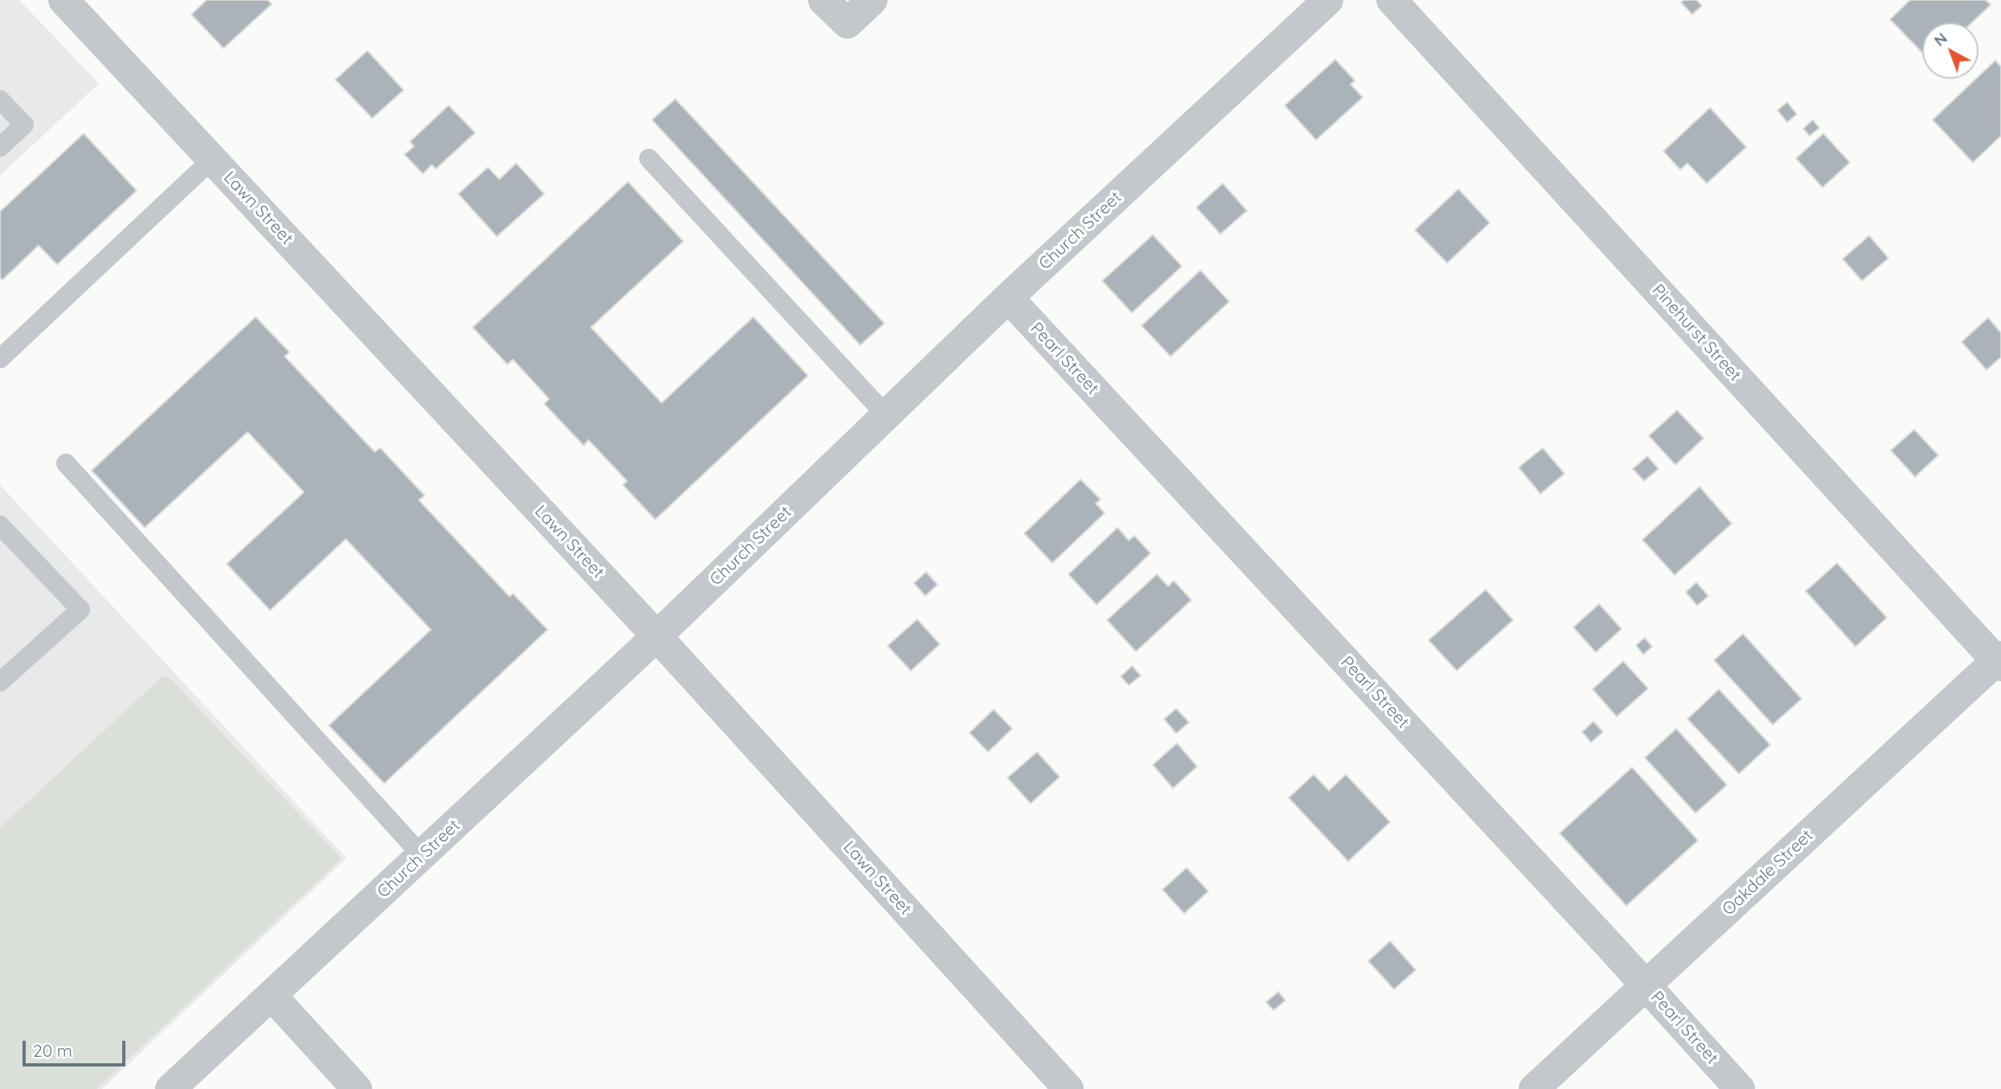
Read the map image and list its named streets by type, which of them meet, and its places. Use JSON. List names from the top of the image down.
{
  "streets": {
    "street": [
      "Lawn Street",
      "Church Street",
      "Pinehurst Street",
      "Pearl Street",
      "Oakdale Street"
    ]
  },
  "crossings": [
    ["Lawn Street", "Church Street"],
    ["Church Street", "Pearl Street"],
    ["Pinehurst Street", "Oakdale Street"],
    ["Pearl Street", "Oakdale Street"]
  ],
  "scale_bar": "20 m",
  "north": "top left"
}
